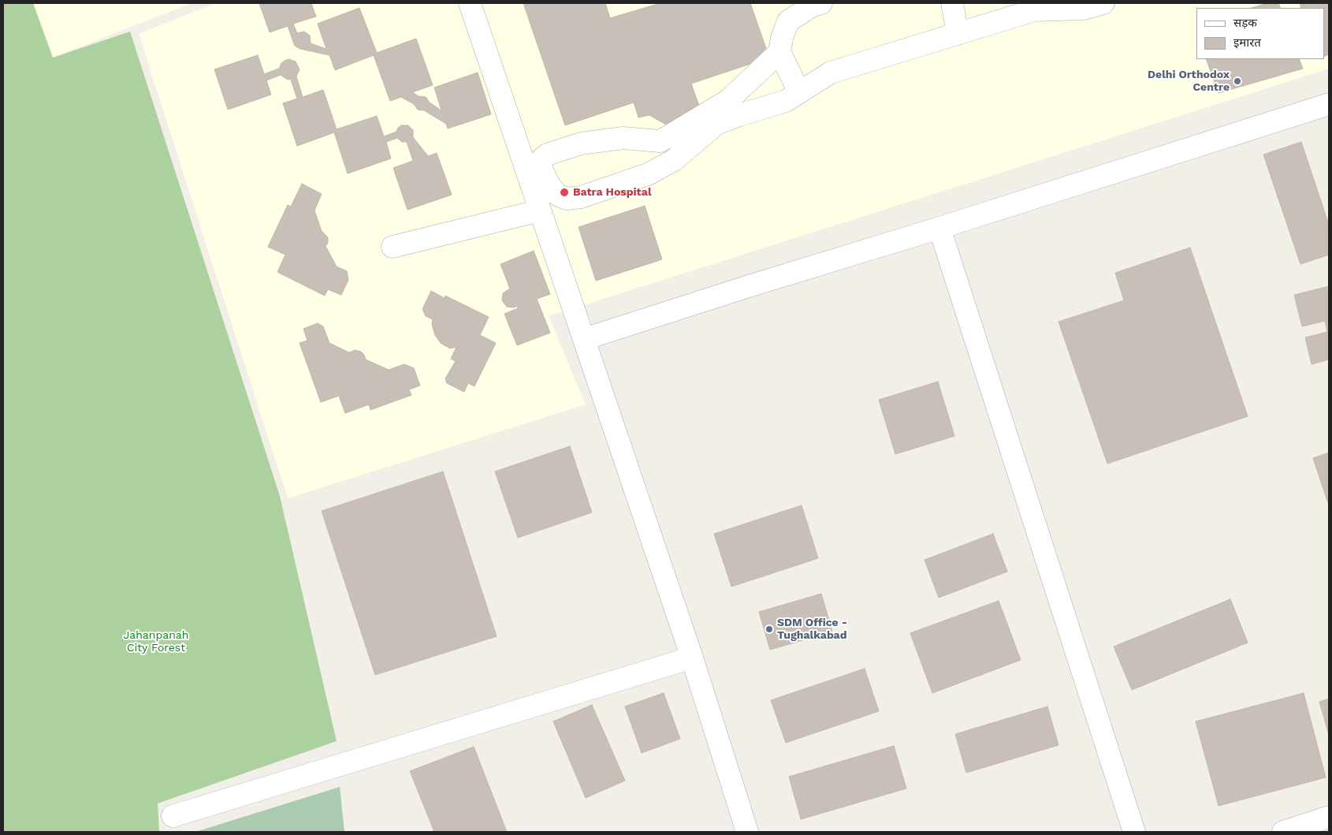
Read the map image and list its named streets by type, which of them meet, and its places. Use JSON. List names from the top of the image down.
{
  "parks": ["Jahanpanah City Forest"],
  "places": ["Delhi Orthodox Centre", "Batra Hospital", "SDM Office - Tughalkabad"],
  "legend": ["सड़क", "इमारत"]
}
